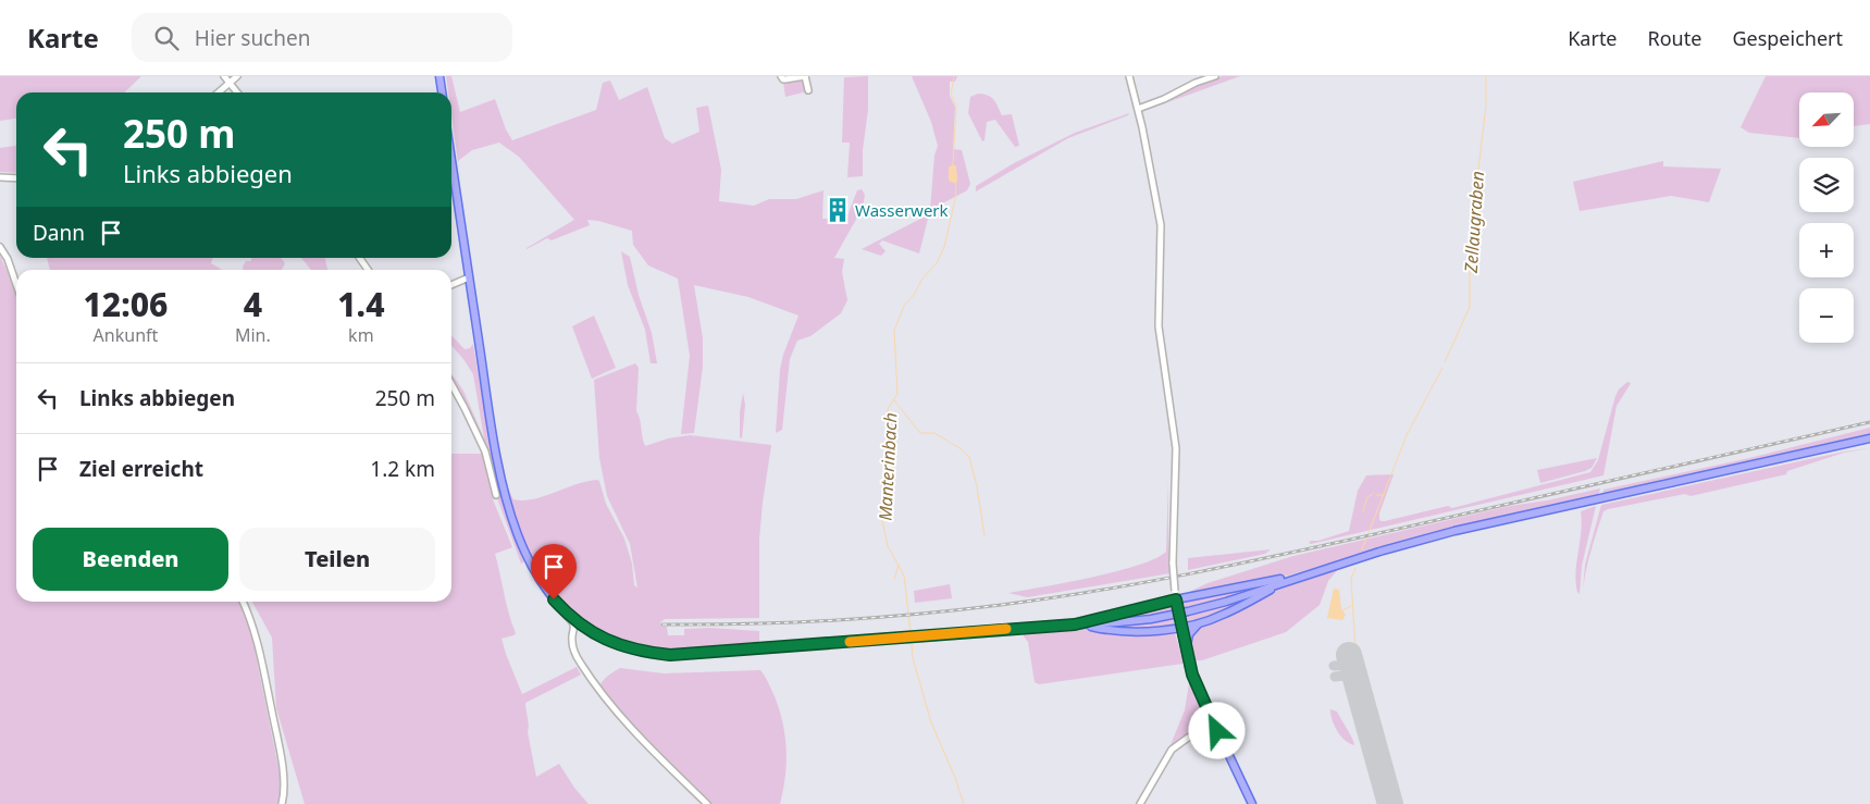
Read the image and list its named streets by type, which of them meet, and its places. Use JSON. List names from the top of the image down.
{
  "water": ["Zellaugraben", "Manterinbach"],
  "places": {
    "building": ["Wasserwerk"]
  },
  "north": "bottom left",
  "page": {
    "header": "Karte",
    "search": "Hier suchen",
    "nav": ["Karte", "Route", "Gespeichert"],
    "map_buttons": ["+", "−"],
    "turn": ["250 m", "Links abbiegen"],
    "then": "Dann",
    "eta": [
      "12:06",
      "Ankunft",
      "4",
      "Min.",
      "1.4",
      "km"
    ],
    "list": [
      {
        "name": "Links abbiegen",
        "value": "250 m"
      },
      {
        "name": "Ziel erreicht",
        "value": "1.2 km"
      }
    ],
    "buttons": ["Beenden", "Teilen"]
  }
}
